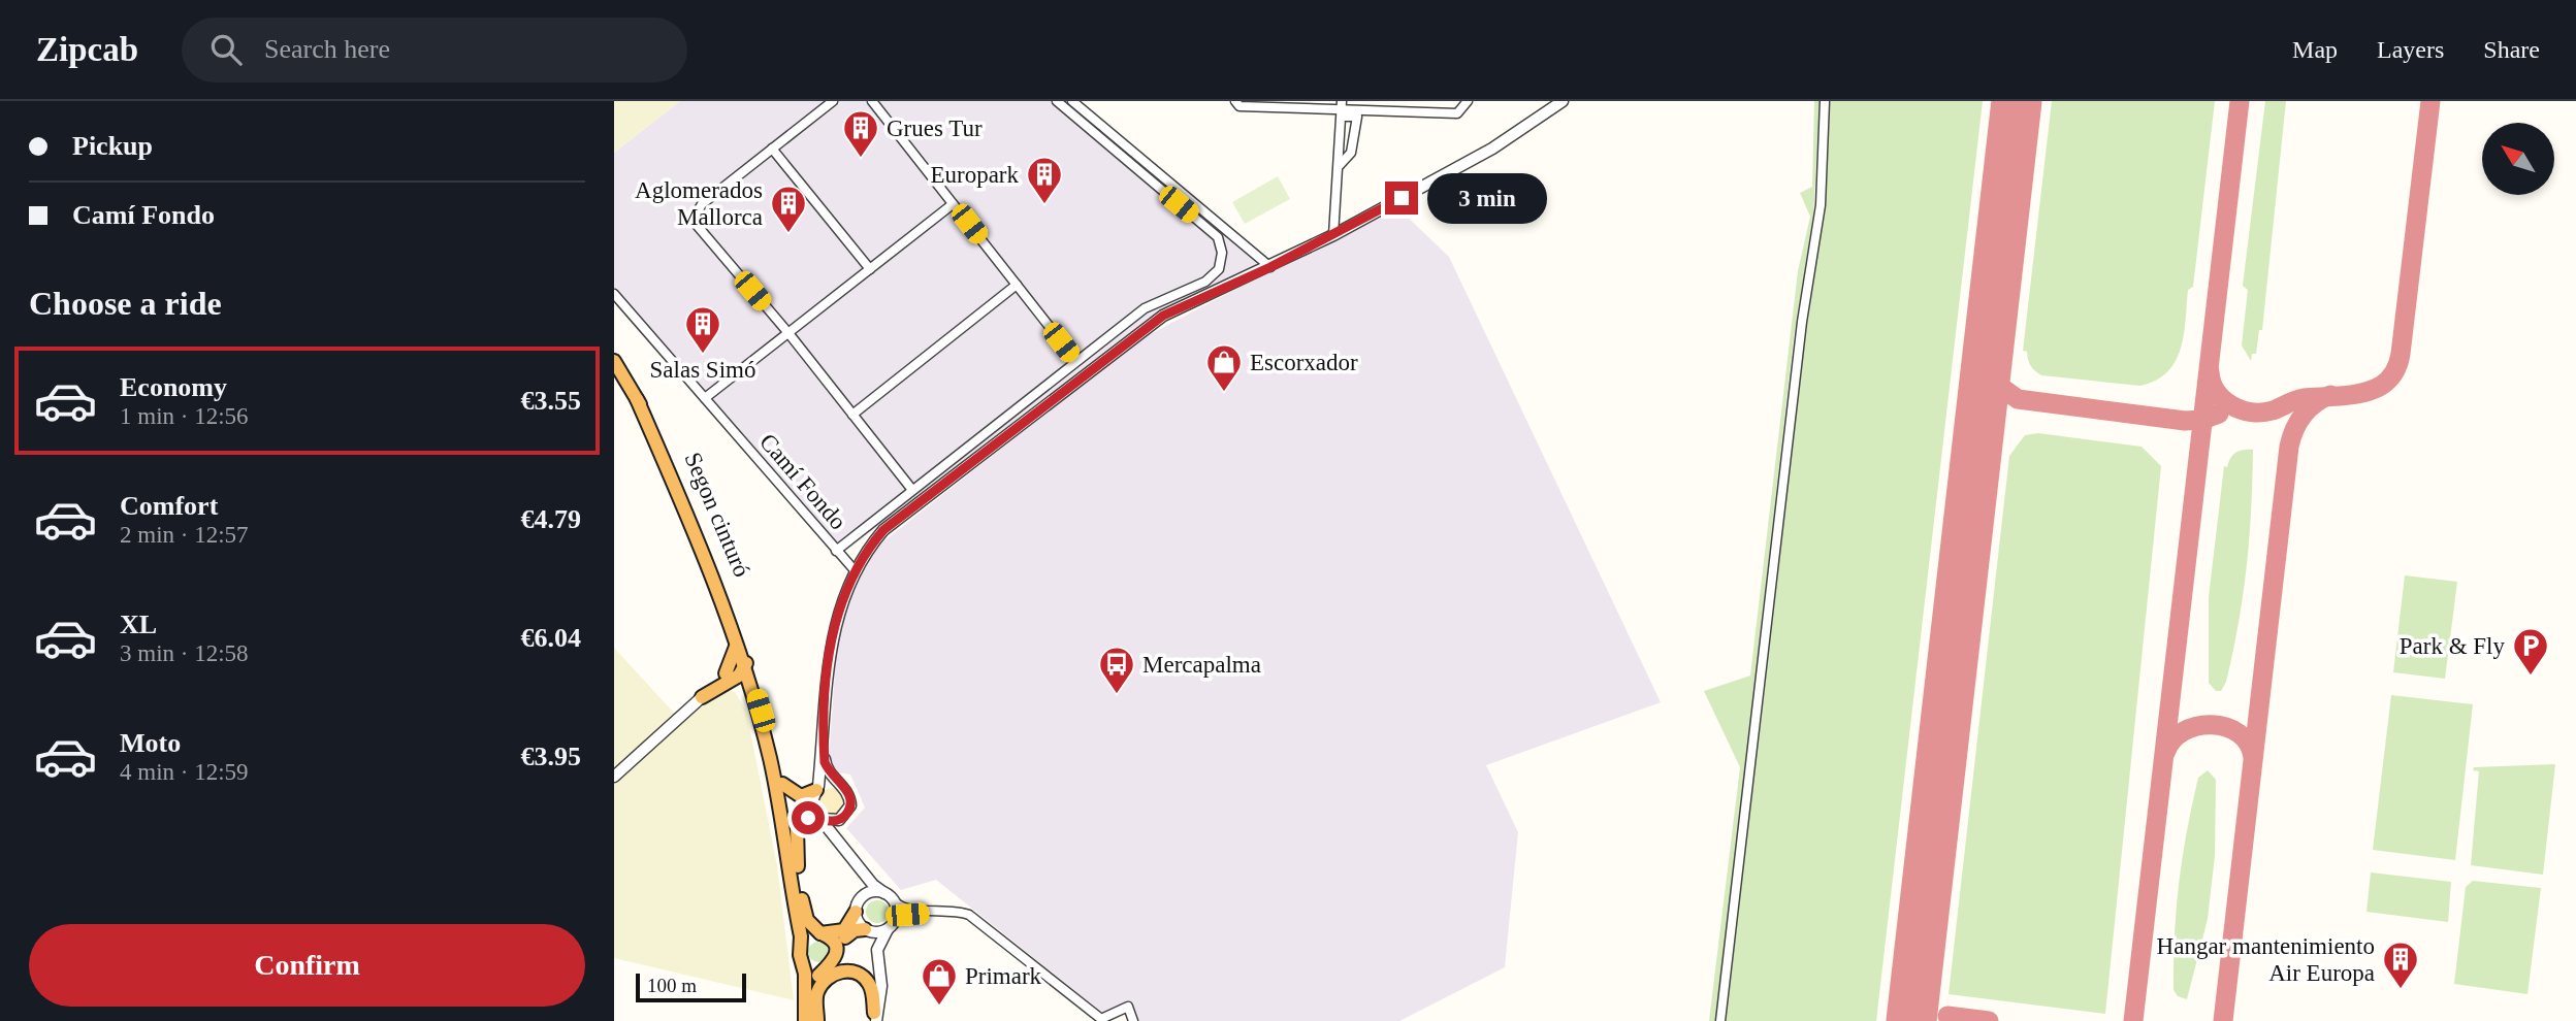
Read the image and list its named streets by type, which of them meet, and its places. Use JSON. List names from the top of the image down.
{
  "streets": {
    "highway": ["Segon cinturó"],
    "street": ["Camí Fondo"]
  },
  "places": {
    "building": [
      "Grues Tur",
      "Europark",
      "Aglomerados Mallorca",
      "Salas Simó",
      "Hangar mantenimiento Air Europa"
    ],
    "shop": ["Escorxador", "Primark"],
    "parking": ["Park & Fly"],
    "bus stop": ["Mercapalma"]
  },
  "scale_bar": "100 m",
  "north": "top left",
  "page": {
    "header": "Zipcab",
    "search": "Search here",
    "nav": ["Map", "Layers", "Share"],
    "banner": ["Pickup", "Camí Fondo"],
    "bubble": "3 min",
    "heading": "Choose a ride",
    "list": [
      {
        "name": "Economy",
        "note": "1 min · 12:56",
        "value": "€3.55"
      },
      {
        "name": "Comfort",
        "note": "2 min · 12:57",
        "value": "€4.79"
      },
      {
        "name": "XL",
        "note": "3 min · 12:58",
        "value": "€6.04"
      },
      {
        "name": "Moto",
        "note": "4 min · 12:59",
        "value": "€3.95"
      }
    ],
    "buttons": "Confirm",
    "scale": "100 m"
  }
}
